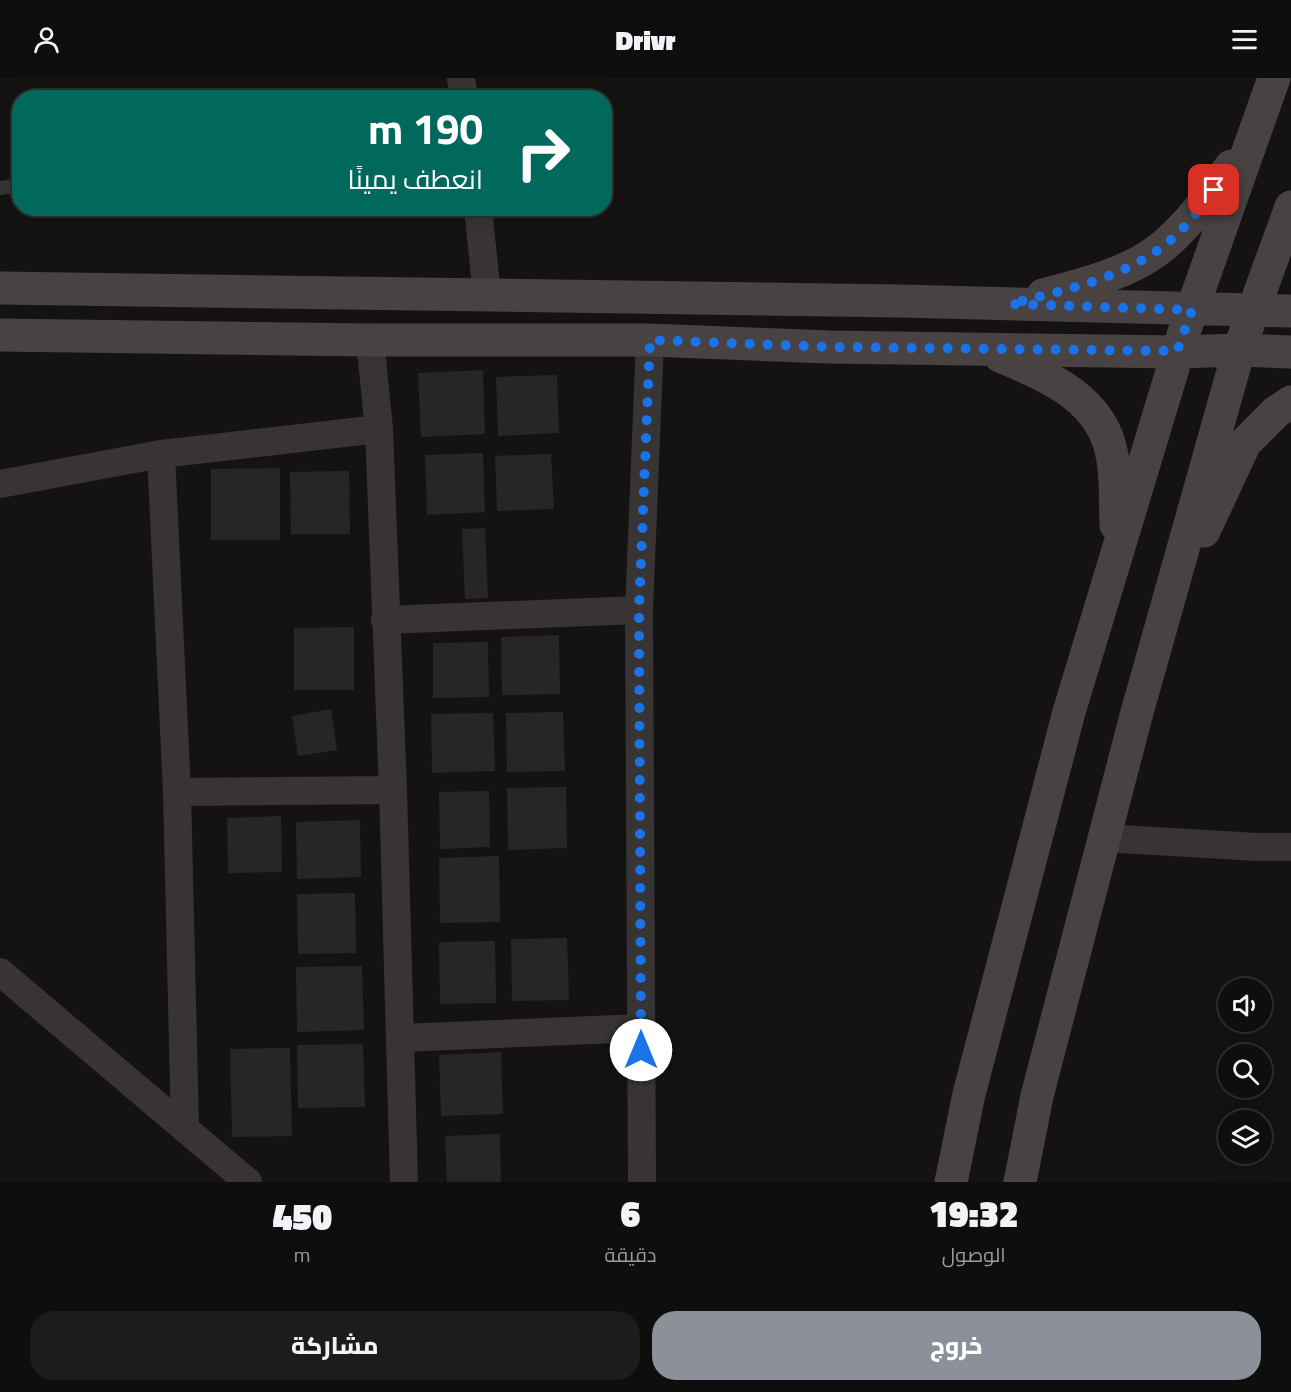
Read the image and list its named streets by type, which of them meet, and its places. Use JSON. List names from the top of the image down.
{
  "page": {
    "header": "Drivr",
    "turn": ["190 m", "انعطف يمينًا"],
    "eta": [
      "19:32",
      "الوصول",
      "6",
      "دقيقة",
      "450",
      "m"
    ],
    "buttons": ["خروج", "مشاركة"]
  }
}
